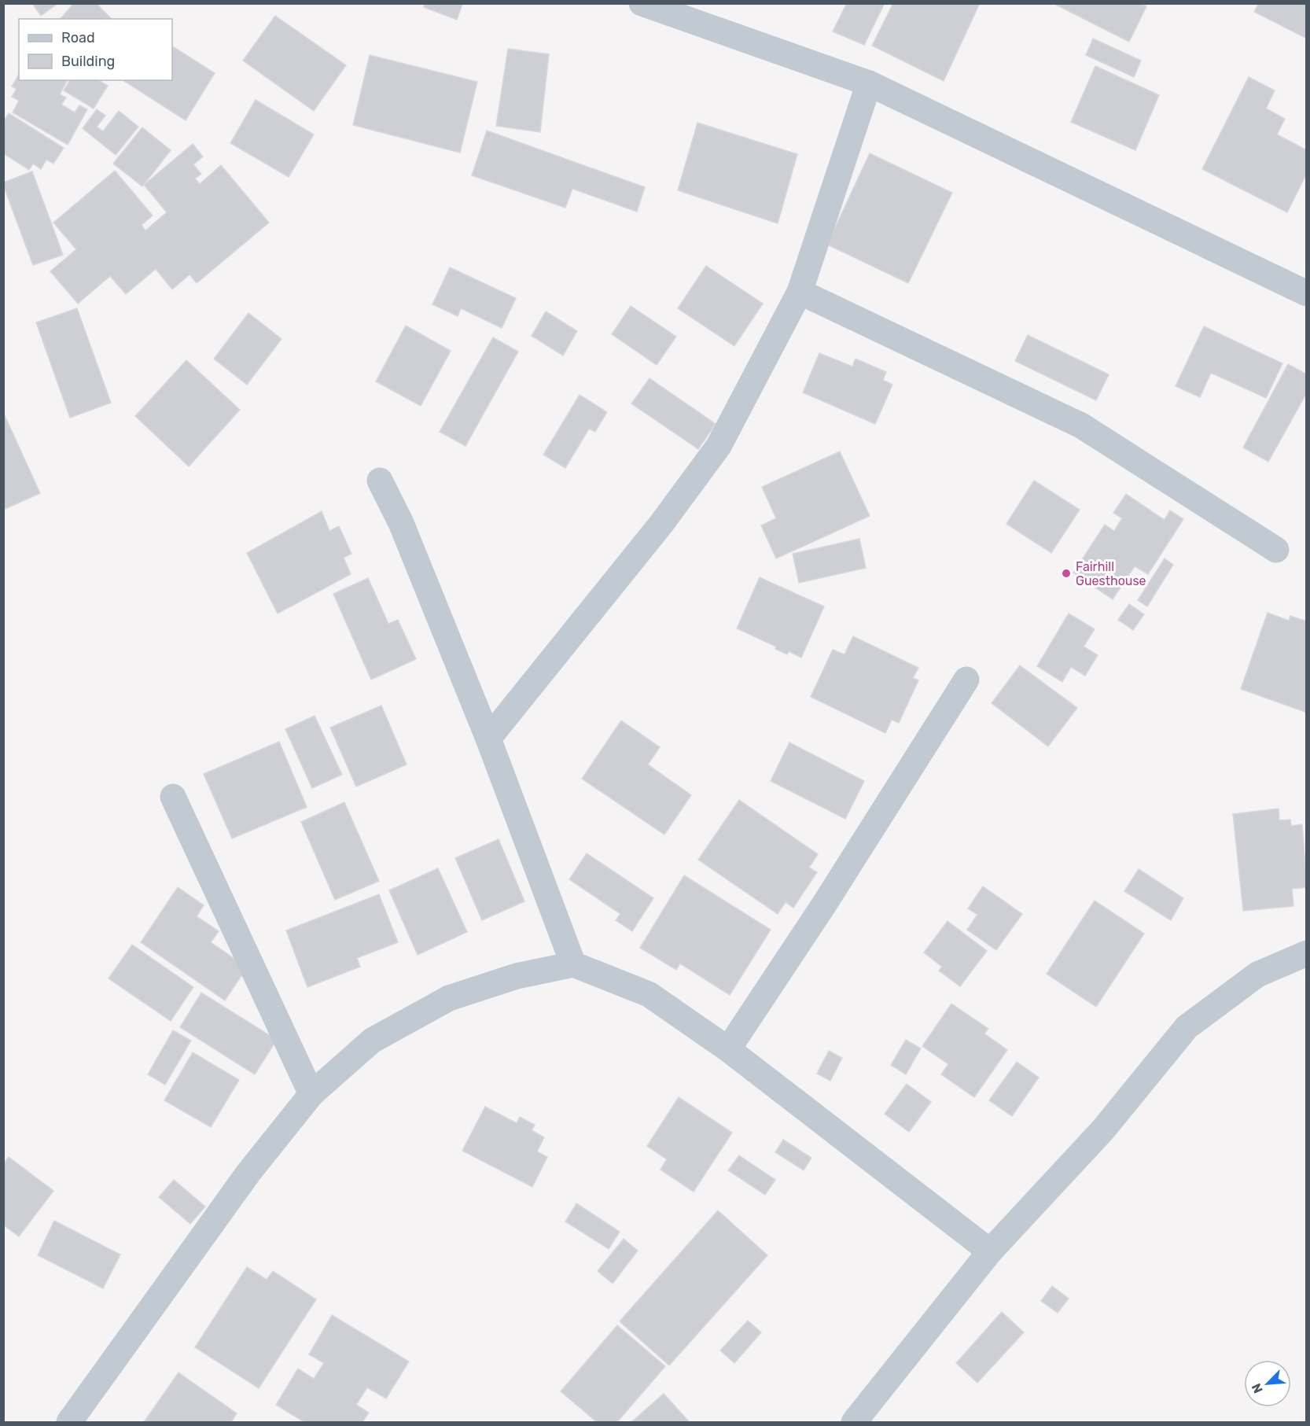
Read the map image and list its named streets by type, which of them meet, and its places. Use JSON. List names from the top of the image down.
{
  "places": ["Fairhill Guesthouse"],
  "legend": ["Road", "Building"],
  "north": "bottom left"
}
